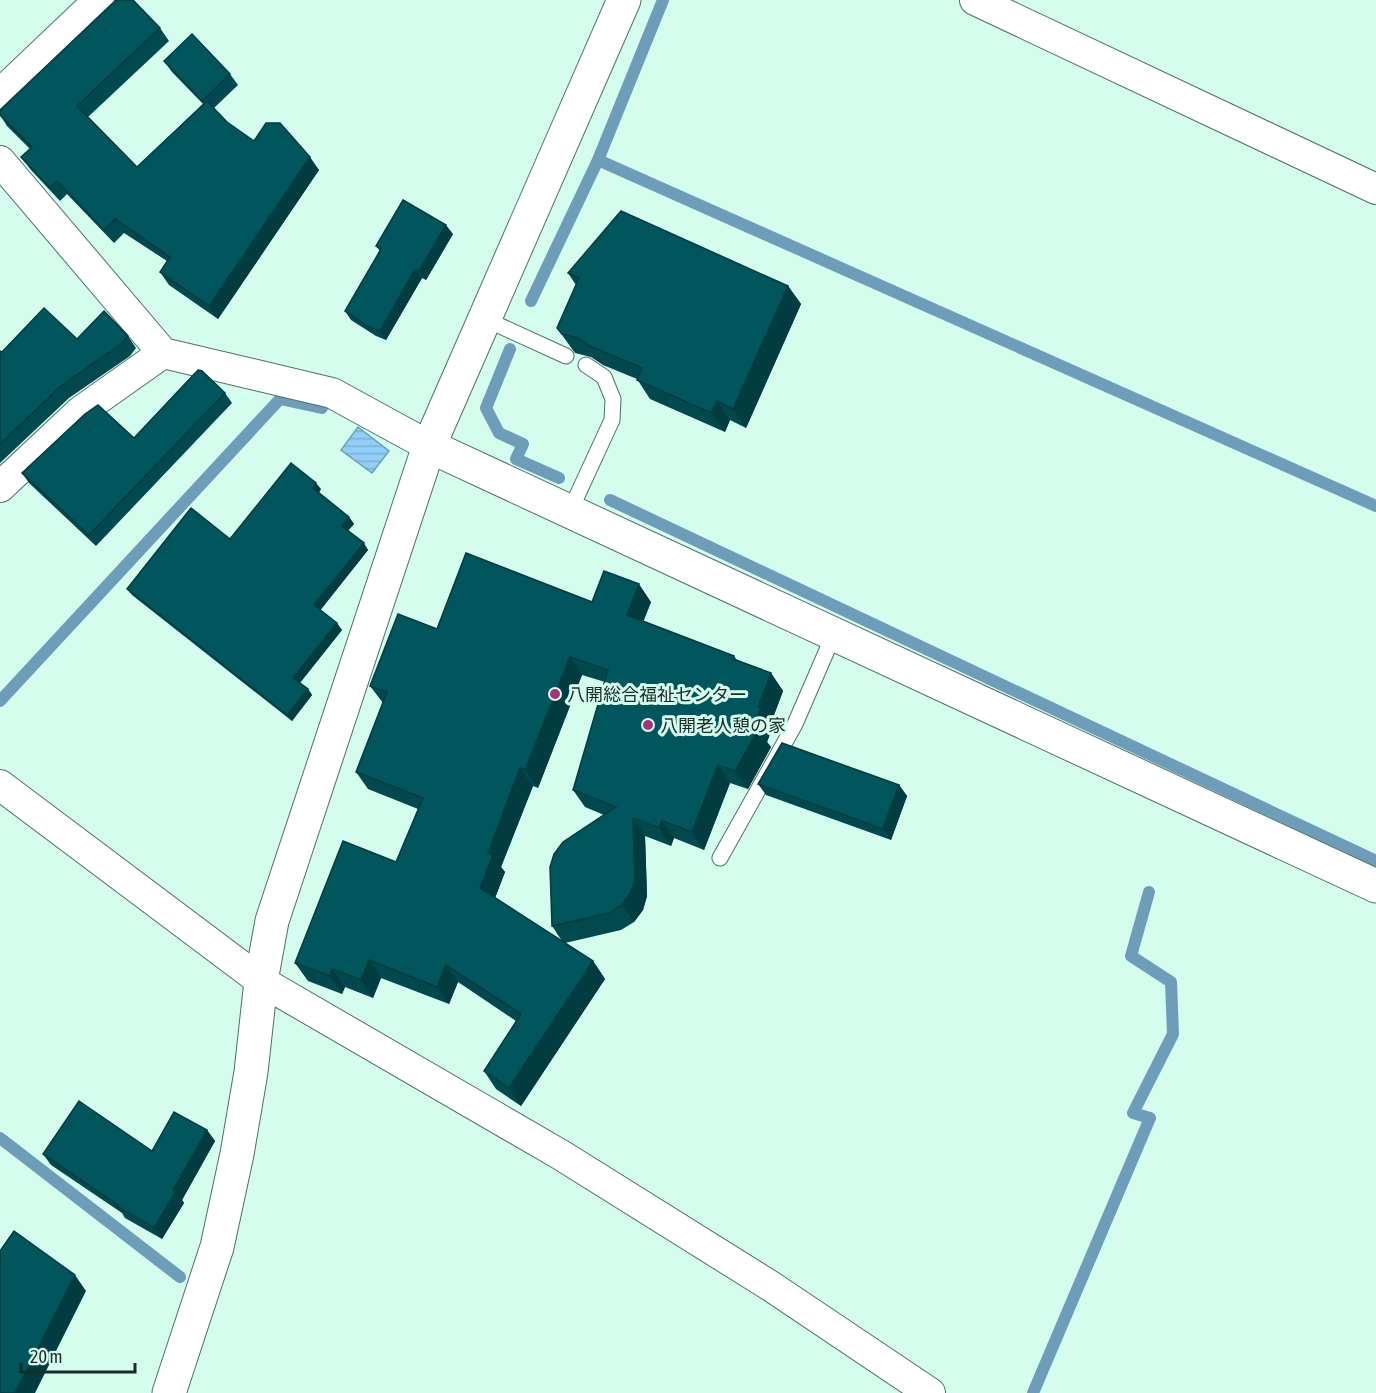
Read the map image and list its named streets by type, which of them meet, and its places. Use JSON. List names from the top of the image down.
{
  "places": ["八開総合福祉センター", "八開老人憩の家"],
  "scale_bar": "20 m"
}
